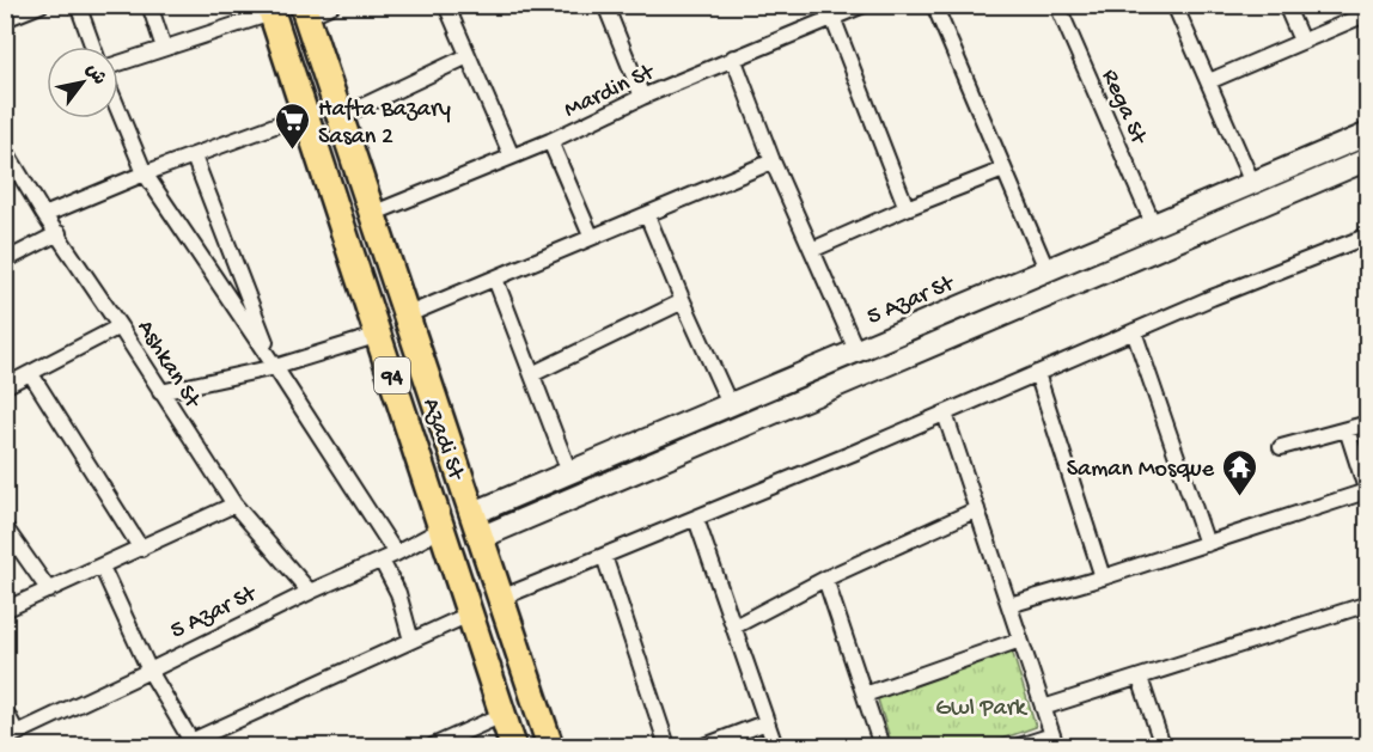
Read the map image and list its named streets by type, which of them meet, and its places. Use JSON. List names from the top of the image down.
{
  "streets": {
    "highway": ["94", "Azadi St"],
    "main road": ["5 Azar St"],
    "street": ["Mardin St", "Rega St", "Ashkan St"]
  },
  "crossings": [
    ["Mardin St", "Azadi St"],
    ["Rega St", "5 Azar St"],
    ["5 Azar St", "Ashkan St"],
    ["5 Azar St", "Azadi St"]
  ],
  "parks": ["Gwl Park"],
  "places": {
    "supermarket": ["Hafta Bazary Sasan 2"],
    "temple": ["Saman Mosque"]
  },
  "north": "top right"
}
